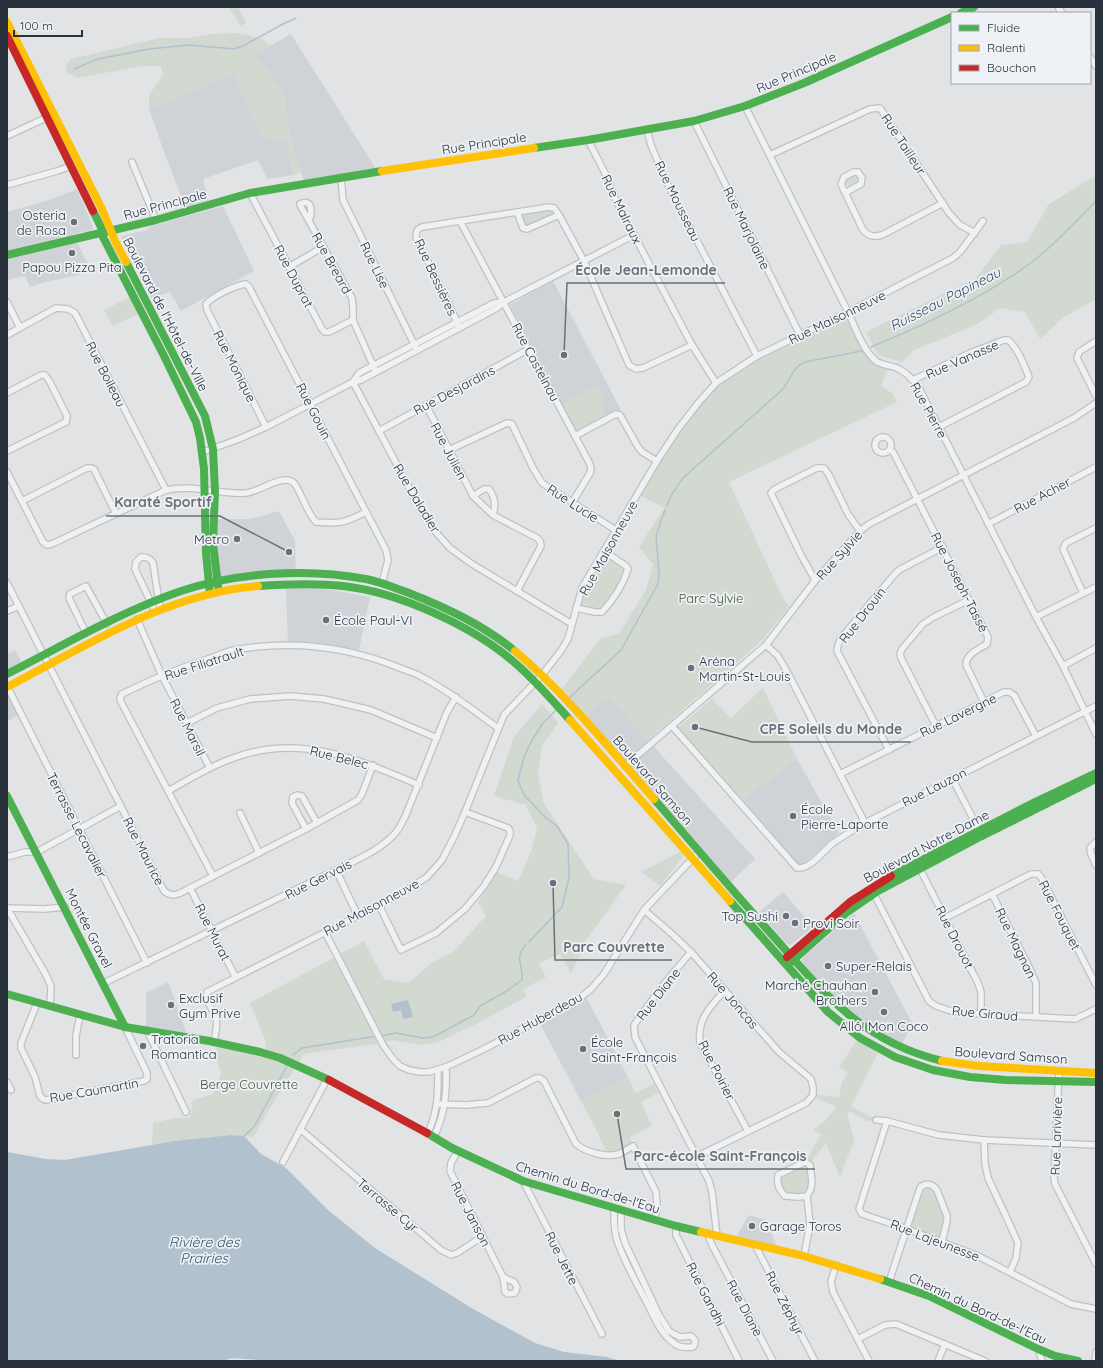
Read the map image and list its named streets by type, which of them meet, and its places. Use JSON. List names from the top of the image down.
{
  "streets": {
    "street": [
      "Rue Principale",
      "Rue Tailleur",
      "Rue Mousseau",
      "Rue Malraux",
      "Rue Marjolaine",
      "Rue Breard",
      "Rue Lise",
      "Rue Duprat",
      "Rue Bessières",
      "Boulevard de l'Hôtel-de-Ville",
      "Rue Maisonneuve",
      "Rue Vanasse",
      "Rue Castelnau",
      "Rue Monique",
      "Rue Boileau",
      "Rue Desjardins",
      "Rue Pierre",
      "Rue Gouin",
      "Rue Julien",
      "Rue Acher",
      "Rue Daladier",
      "Rue Lucie",
      "Rue Sylvie",
      "Rue Joseph-Tassé",
      "Rue Drouin",
      "Rue Filiatrault",
      "Rue Lavergne",
      "Rue Marsil",
      "Rue Belec",
      "Boulevard Samson",
      "Rue Lauzon",
      "Terrasse Lecavalier",
      "Boulevard Notre-Dame",
      "Rue Maurice",
      "Rue Gervais",
      "Rue Fouquet",
      "Montée Gravel",
      "Rue Murat",
      "Rue Drouot",
      "Rue Magnan",
      "Rue Diane",
      "Rue Joncas",
      "Rue Giraud",
      "Rue Huberdeau",
      "Rue Poirier",
      "Rue Caumartin",
      "Rue Larivière",
      "Chemin du Bord-de-l'Eau",
      "Terrasse Cyr",
      "Rue Janson",
      "Rue Lajeunesse",
      "Rue Jette",
      "Rue Gandhi",
      "Rue Zéphyr"
    ]
  },
  "crossings": [
    ["Rue Principale", "Rue Mousseau"],
    ["Rue Principale", "Rue Malraux"],
    ["Rue Principale", "Rue Marjolaine"],
    ["Rue Principale", "Rue Lise"],
    ["Rue Principale", "Rue Duprat"],
    ["Rue Principale", "Boulevard de l'Hôtel-de-Ville"],
    ["Rue Principale", "Rue Pierre"],
    ["Rue Tailleur", "Rue Maisonneuve"],
    ["Rue Tailleur", "Rue Pierre"],
    ["Rue Mousseau", "Rue Maisonneuve"],
    ["Rue Malraux", "Rue Maisonneuve"],
    ["Rue Marjolaine", "Rue Maisonneuve"],
    ["Rue Breard", "Rue Duprat"],
    ["Rue Bessières", "Rue Castelnau"],
    ["Boulevard de l'Hôtel-de-Ville", "Boulevard Samson"],
    ["Rue Maisonneuve", "Rue Pierre"],
    ["Rue Maisonneuve", "Rue Daladier"],
    ["Rue Maisonneuve", "Rue Lucie"],
    ["Rue Maisonneuve", "Rue Filiatrault"],
    ["Rue Maisonneuve", "Boulevard Samson"],
    ["Rue Maisonneuve", "Rue Murat"],
    ["Rue Maisonneuve", "Rue Huberdeau"],
    ["Rue Maisonneuve", "Chemin du Bord-de-l'Eau"],
    ["Rue Vanasse", "Rue Pierre"],
    ["Rue Castelnau", "Rue Desjardins"],
    ["Rue Castelnau", "Rue Lucie"],
    ["Rue Monique", "Rue Gouin"],
    ["Rue Desjardins", "Rue Julien"],
    ["Rue Desjardins", "Rue Daladier"],
    ["Rue Pierre", "Rue Acher"],
    ["Rue Pierre", "Rue Sylvie"],
    ["Rue Pierre", "Rue Lauzon"],
    ["Rue Gouin", "Boulevard Samson"],
    ["Rue Julien", "Rue Daladier"],
    ["Rue Julien", "Rue Lucie"],
    ["Rue Sylvie", "Rue Joseph-Tassé"],
    ["Rue Sylvie", "Boulevard Samson"],
    ["Rue Sylvie", "Rue Lauzon"],
    ["Rue Joseph-Tassé", "Rue Drouin"],
    ["Rue Joseph-Tassé", "Rue Lavergne"],
    ["Rue Drouin", "Rue Lavergne"],
    ["Rue Filiatrault", "Rue Marsil"],
    ["Rue Filiatrault", "Rue Belec"],
    ["Rue Filiatrault", "Rue Maurice"],
    ["Rue Filiatrault", "Rue Gervais"],
    ["Rue Lavergne", "Rue Lauzon"],
    ["Rue Marsil", "Rue Belec"],
    ["Rue Marsil", "Boulevard Samson"],
    ["Rue Belec", "Rue Maurice"],
    ["Rue Belec", "Rue Gervais"],
    ["Boulevard Samson", "Terrasse Lecavalier"],
    ["Boulevard Samson", "Boulevard Notre-Dame"],
    ["Boulevard Samson", "Rue Maurice"],
    ["Boulevard Samson", "Rue Huberdeau"],
    ["Boulevard Samson", "Rue Larivière"],
    ["Terrasse Lecavalier", "Rue Gervais"],
    ["Boulevard Notre-Dame", "Rue Drouot"],
    ["Boulevard Notre-Dame", "Rue Giraud"],
    ["Rue Maurice", "Rue Murat"],
    ["Rue Gervais", "Montée Gravel"],
    ["Rue Gervais", "Rue Murat"],
    ["Rue Fouquet", "Rue Drouot"],
    ["Rue Fouquet", "Rue Magnan"],
    ["Montée Gravel", "Rue Caumartin"],
    ["Montée Gravel", "Chemin du Bord-de-l'Eau"],
    ["Rue Drouot", "Rue Giraud"],
    ["Rue Magnan", "Rue Giraud"],
    ["Rue Diane", "Rue Joncas"],
    ["Rue Diane", "Chemin du Bord-de-l'Eau"],
    ["Rue Joncas", "Rue Huberdeau"],
    ["Rue Joncas", "Rue Poirier"],
    ["Rue Caumartin", "Chemin du Bord-de-l'Eau"],
    ["Chemin du Bord-de-l'Eau", "Rue Janson"],
    ["Chemin du Bord-de-l'Eau", "Rue Jette"],
    ["Chemin du Bord-de-l'Eau", "Rue Gandhi"],
    ["Chemin du Bord-de-l'Eau", "Rue Zéphyr"],
    ["Terrasse Cyr", "Rue Janson"]
  ],
  "water": ["Ruisseau Papineau", "Rivière des Prairies"],
  "parks": ["Parc Sylvie", "Berge Couvrette"],
  "places": [
    "Osteria de Rosa",
    "Papou Pizza Pita",
    "École Jean-Lemonde",
    "Metro",
    "Karaté Sportif",
    "École Paul-VI",
    "Aréna Martin-St-Louis",
    "CPE Soleils du Monde",
    "École Pierre-Laporte",
    "Parc Couvrette",
    "Top Sushi",
    "Provi Soir",
    "Super-Relais",
    "Marché Chauhan Brothers",
    "Exclusif Gym Prive",
    "Allô! Mon Coco",
    "Tratoria Romantica",
    "École Saint-François",
    "Parc-école Saint-François",
    "Garage Toros"
  ],
  "legend": ["Fluide", "Ralenti", "Bouchon"],
  "scale_bar": "100 m"
}
